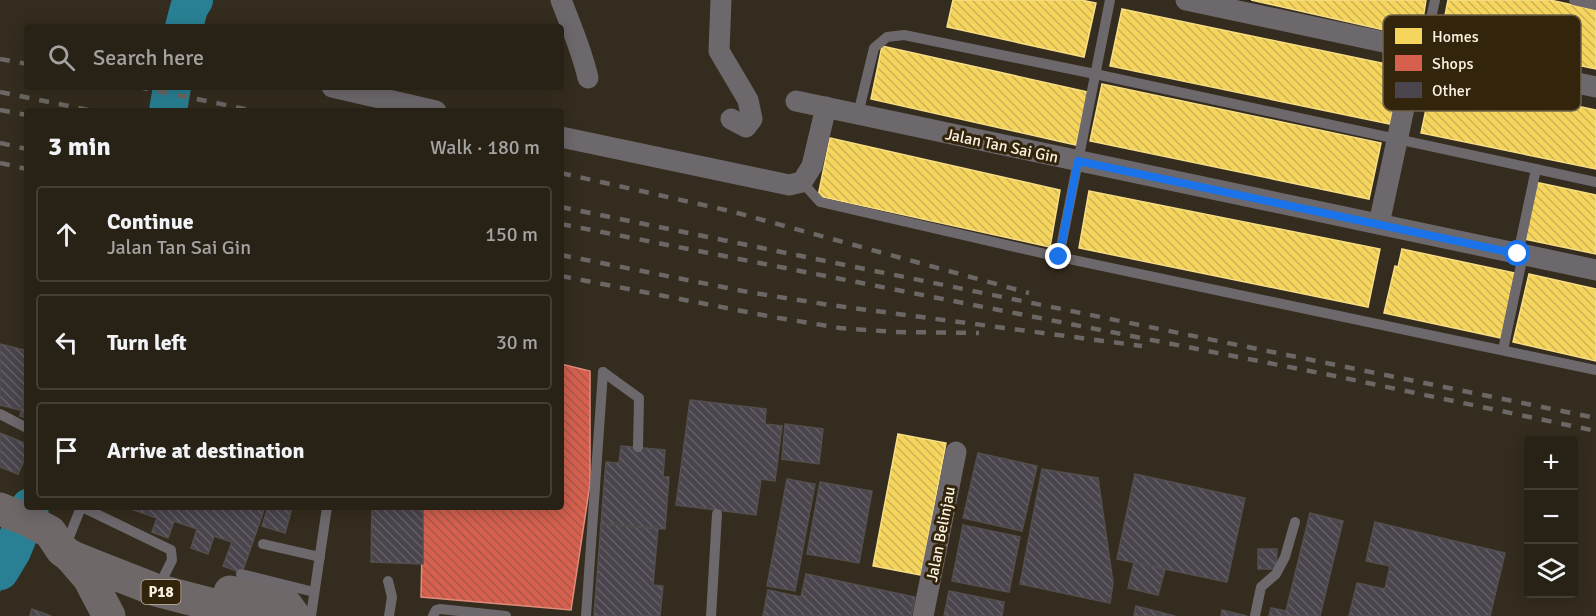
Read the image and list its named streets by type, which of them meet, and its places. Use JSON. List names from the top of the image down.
{
  "streets": {
    "main road": ["P18"],
    "street": ["Jalan Tan Sai Gin", "Jalan Belinjau"]
  },
  "legend": ["Homes", "Shops", "Other"],
  "page": {
    "search": "Search here",
    "heading": ["3 min", "Walk · 180 m"],
    "list": [
      ["Continue", "Jalan Tan Sai Gin", "150 m"],
      ["Turn left", "30 m"],
      "Arrive at destination"
    ],
    "map_buttons": ["+", "−"]
  }
}
